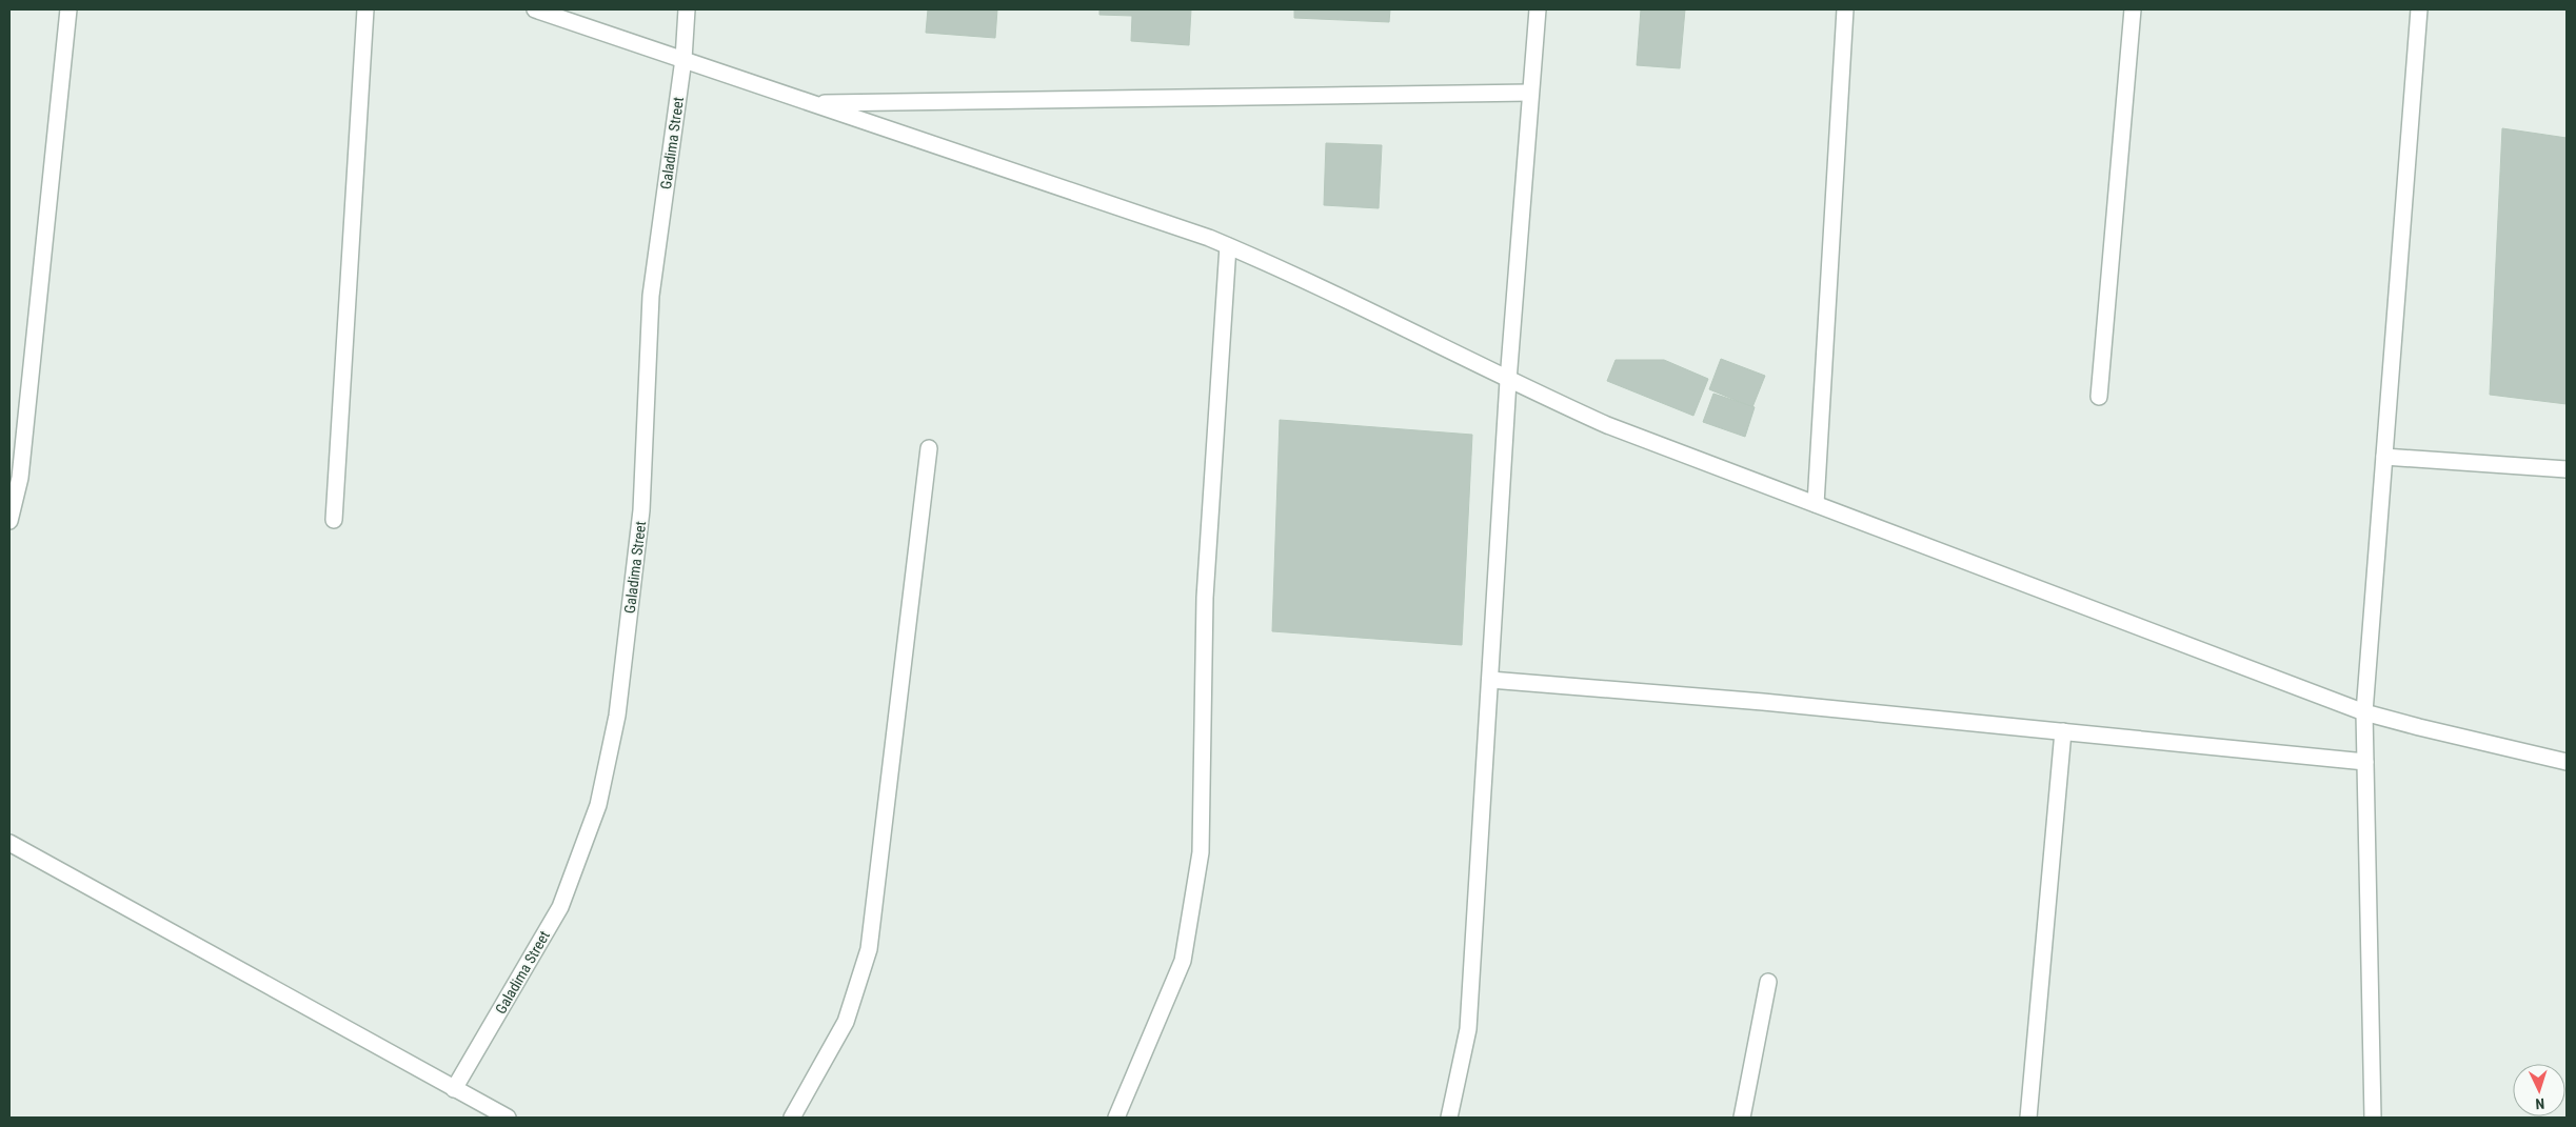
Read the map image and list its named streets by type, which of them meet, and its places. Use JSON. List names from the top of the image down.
{
  "streets": {
    "street": ["Galadima Street"]
  },
  "north": "bottom"
}
